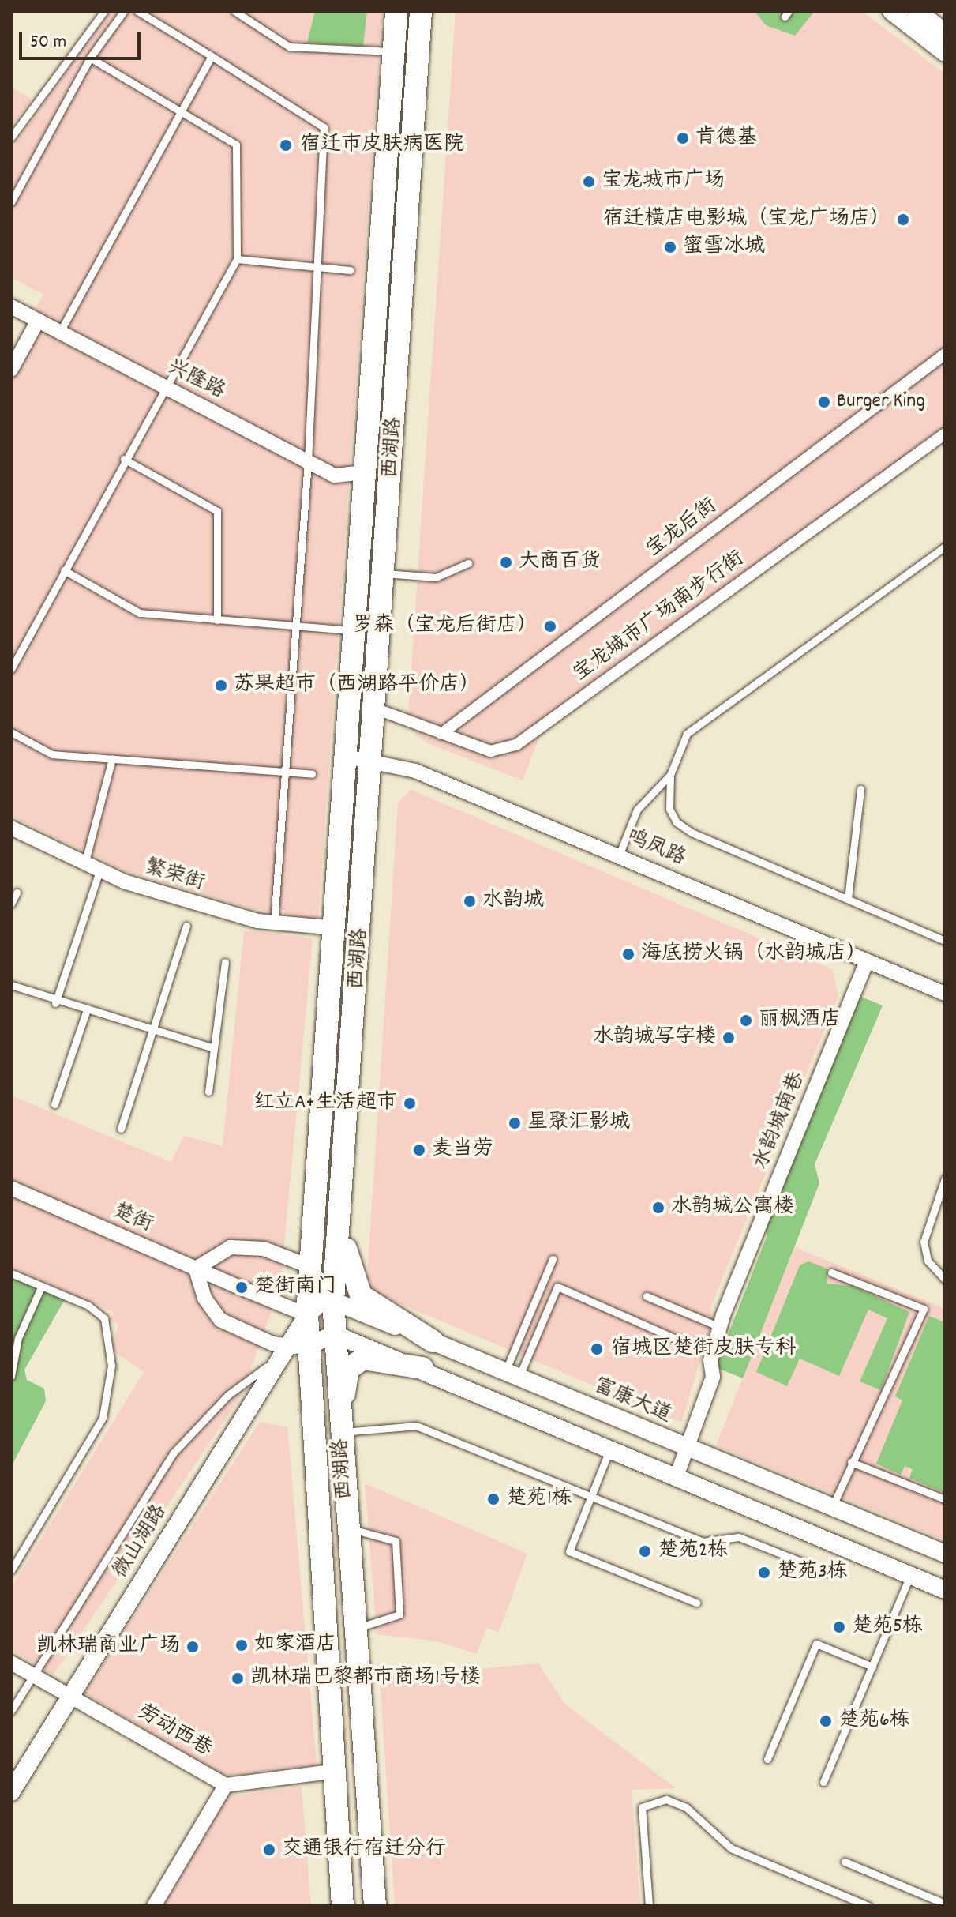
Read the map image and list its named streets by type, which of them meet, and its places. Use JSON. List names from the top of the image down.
{
  "streets": {
    "main road": ["西湖路"],
    "street": [
      "兴隆路",
      "宝龙后街",
      "宝龙城市广场南步行街",
      "鸣凤路",
      "繁荣街",
      "水韵城南巷",
      "楚街",
      "富康大道",
      "微山湖路",
      "劳动西巷"
    ]
  },
  "crossings": [
    ["兴隆路", "西湖路"],
    ["西湖路", "宝龙城市广场南步行街"],
    ["西湖路", "鸣凤路"],
    ["西湖路", "繁荣街"],
    ["西湖路", "楚街"],
    ["西湖路", "富康大道"],
    ["西湖路", "微山湖路"],
    ["宝龙后街", "宝龙城市广场南步行街"],
    ["鸣凤路", "水韵城南巷"],
    ["水韵城南巷", "富康大道"],
    ["微山湖路", "劳动西巷"]
  ],
  "places": [
    "肯德基",
    "宿迁市皮肤病医院",
    "宝龙城市广场",
    "宿迁横店电影城（宝龙广场店）",
    "蜜雪冰城",
    "Burger King",
    "大商百货",
    "罗森（宝龙后街店）",
    "苏果超市（西湖路平价店）",
    "水韵城",
    "海底捞火锅（水韵城店）",
    "丽枫酒店",
    "水韵城写字楼",
    "红立A+生活超市",
    "星聚汇影城",
    "麦当劳",
    "水韵城公寓楼",
    "楚街南门",
    "宿城区楚街皮肤专科",
    "楚苑1栋",
    "楚苑2栋",
    "楚苑3栋",
    "楚苑5栋",
    "如家酒店",
    "凯林瑞商业广场",
    "凯林瑞巴黎都市商场1号楼",
    "楚苑6栋",
    "交通银行宿迁分行"
  ],
  "scale_bar": "50 m"
}
